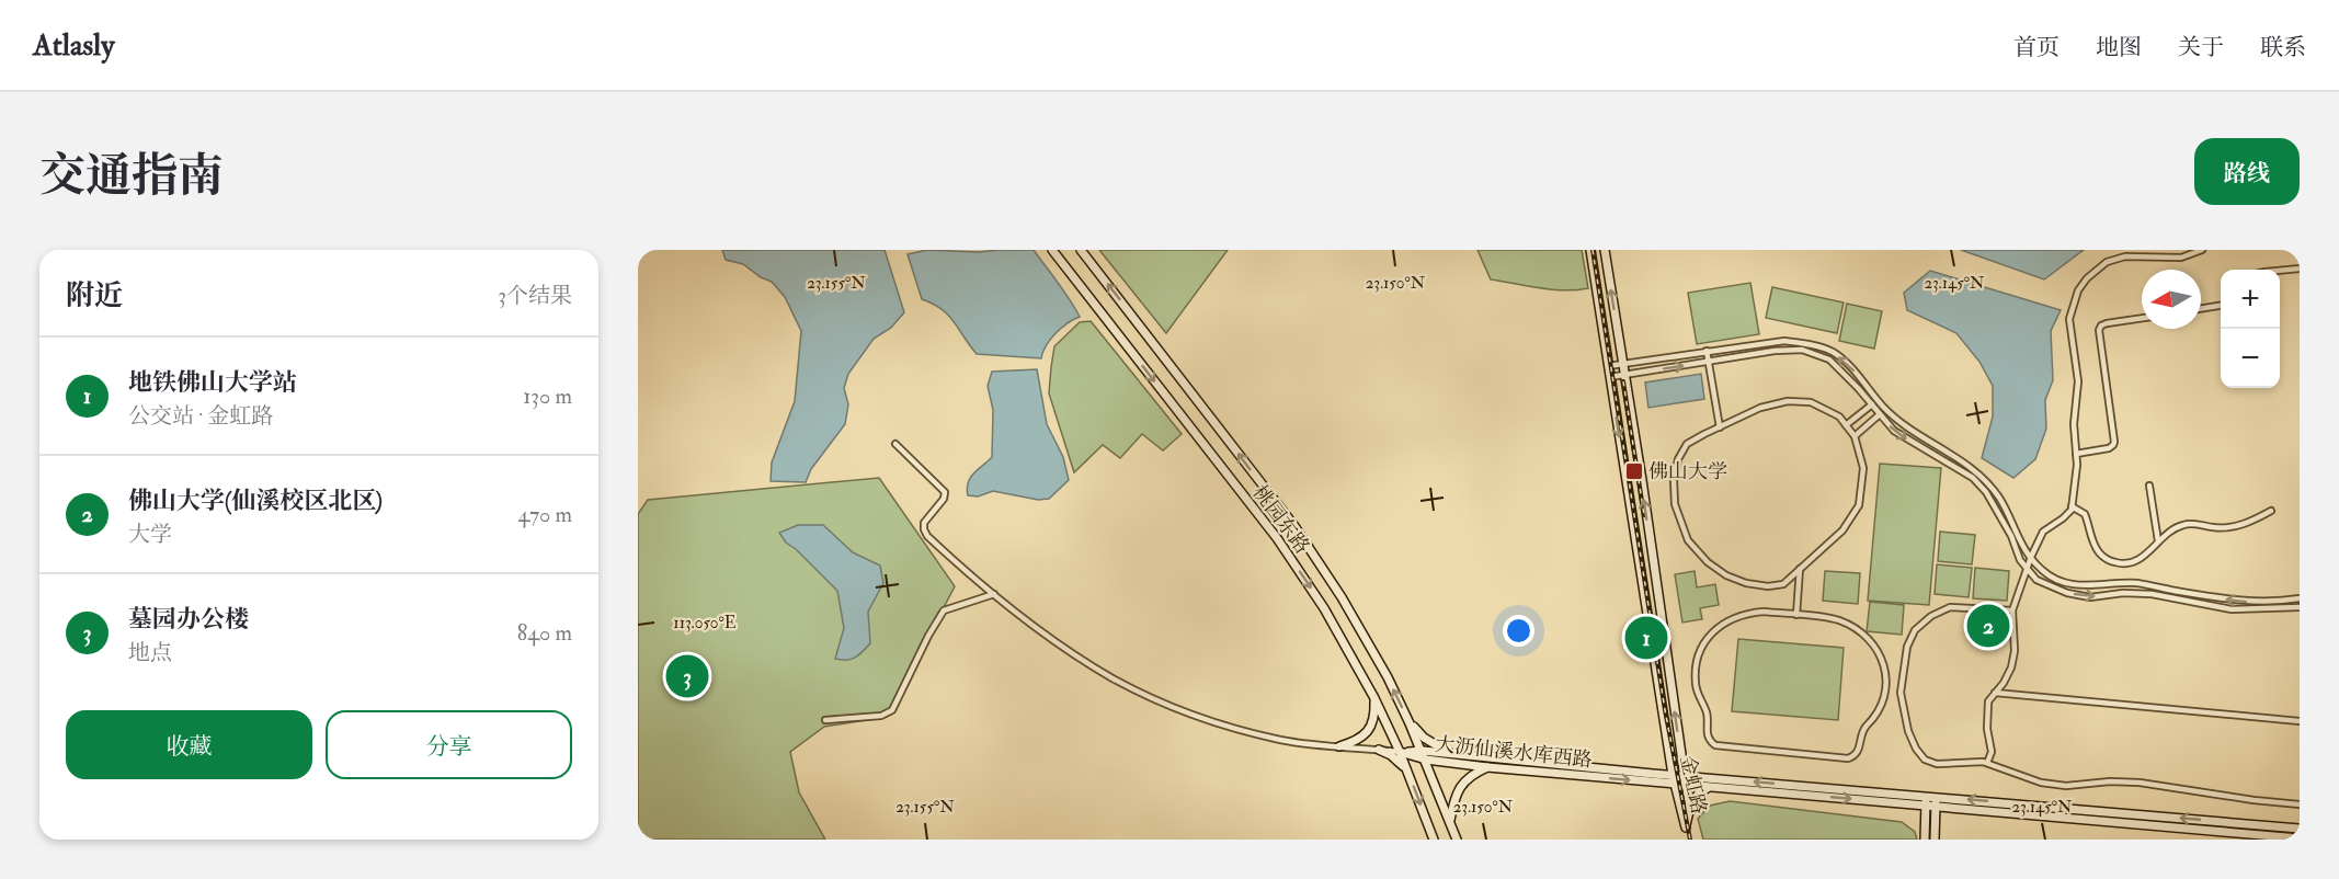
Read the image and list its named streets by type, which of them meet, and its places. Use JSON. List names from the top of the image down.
{
  "streets": {
    "street": ["桃园东路", "大沥仙溪水库西路", "金虹路"]
  },
  "crossings": [
    ["桃园东路", "大沥仙溪水库西路"],
    ["大沥仙溪水库西路", "金虹路"]
  ],
  "places": {
    "transit": ["佛山大学"]
  },
  "north": "left",
  "page": {
    "header": "Atlasly",
    "nav": [
      "首页",
      "地图",
      "关于",
      "联系"
    ],
    "title": "交通指南",
    "buttons": [
      "路线",
      ["收藏", "分享"]
    ],
    "heading": ["附近", "3个结果"],
    "map_buttons": ["+", "−"],
    "list": [
      {
        "mark": "1",
        "name": "地铁佛山大学站",
        "note": "公交站 · 金虹路",
        "value": "130 m"
      },
      {
        "mark": "2",
        "name": "佛山大学(仙溪校区北区)",
        "note": "大学",
        "value": "470 m"
      },
      {
        "mark": "3",
        "name": "墓园办公楼",
        "note": "地点",
        "value": "840 m"
      }
    ],
    "pins": ["2", "1", "3"]
  },
  "coordinates": [
    "23.155°N",
    "23.150°N",
    "23.145°N",
    "113.050°E"
  ]
}
